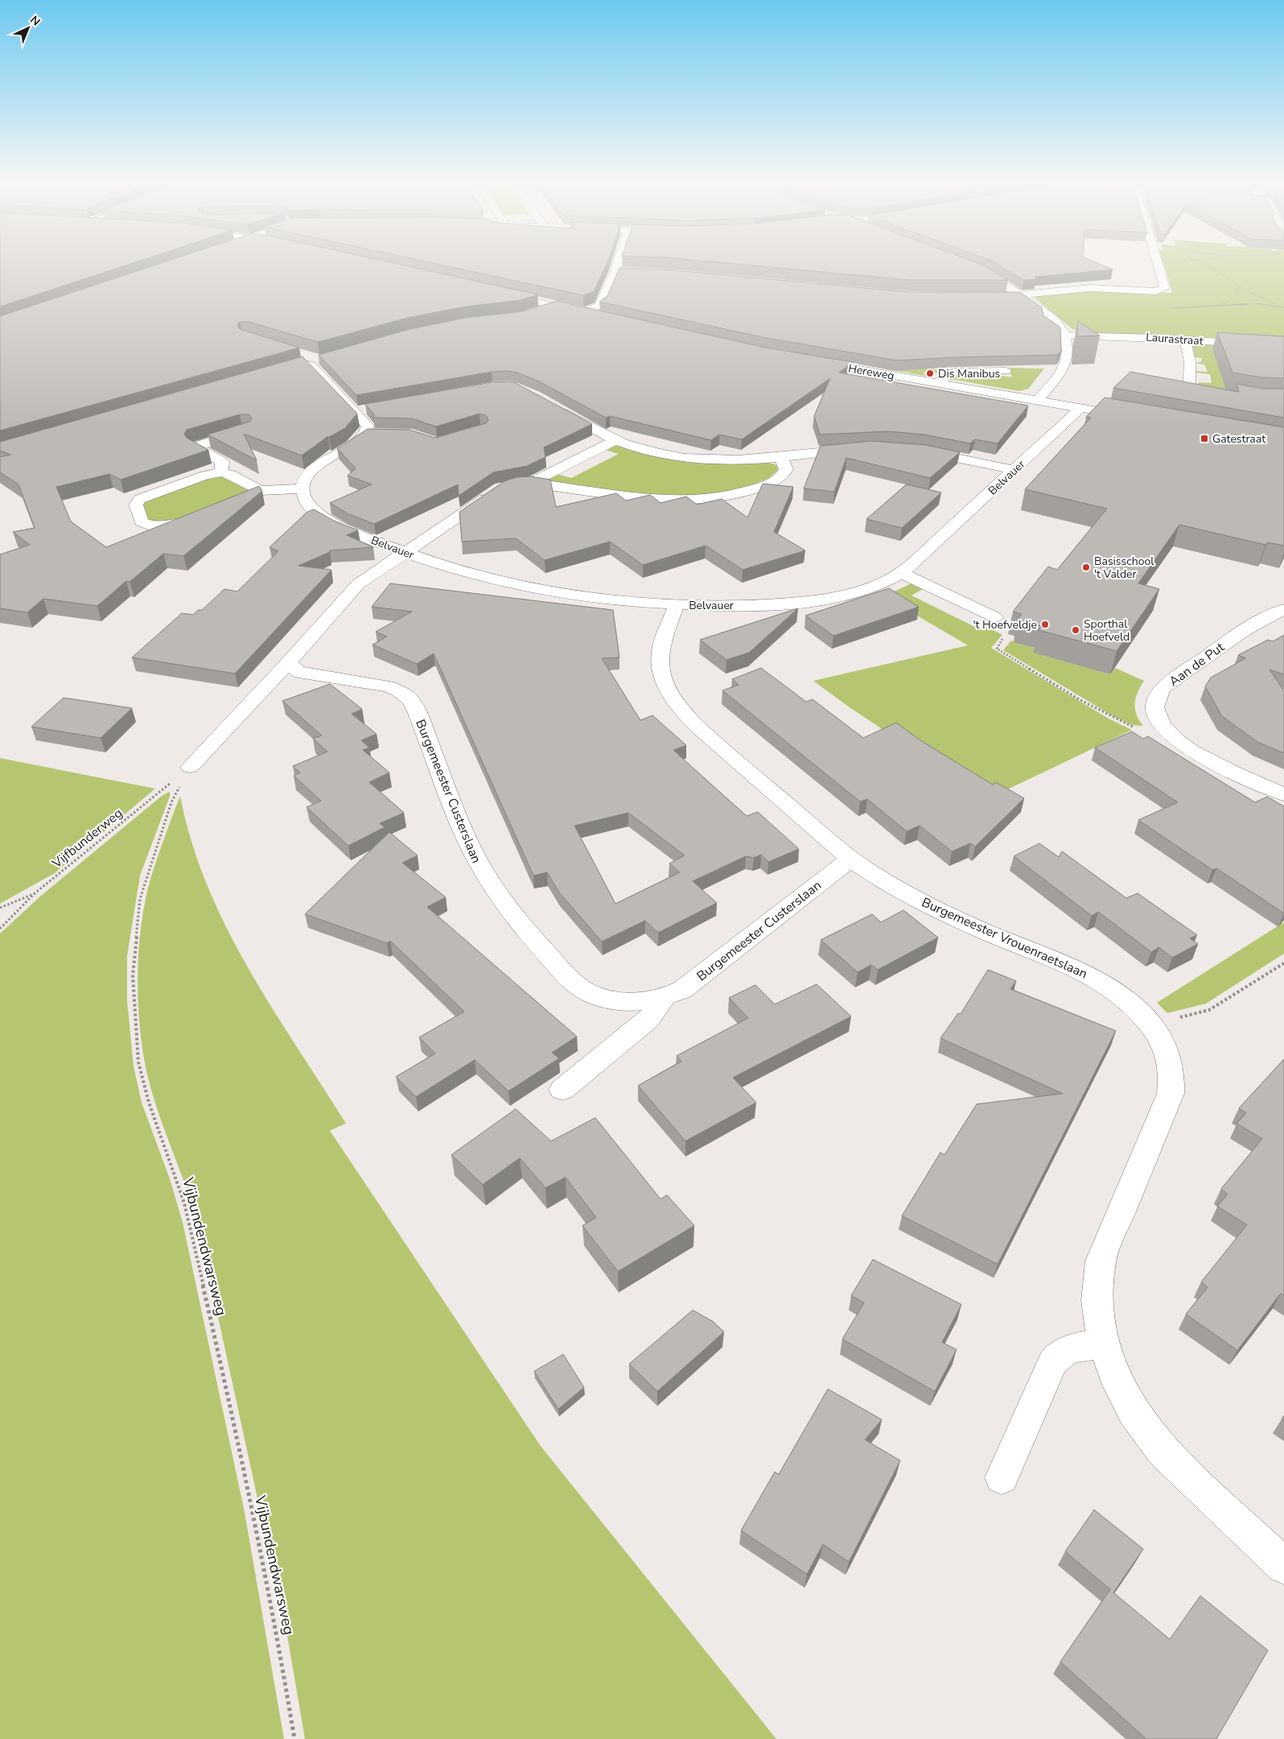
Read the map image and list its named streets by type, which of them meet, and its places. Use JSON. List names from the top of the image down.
{
  "streets": {
    "street": [
      "Laurastraat",
      "Hereweg",
      "Belvauer",
      "Aan de Put",
      "Burgemeester Custerslaan",
      "Burgemeester Vrouenraetslaan"
    ],
    "path": ["Vijfbunderweg", "Vijbundendwarsweg"]
  },
  "crossings": [
    ["Hereweg", "Belvauer"],
    ["Belvauer", "Burgemeester Vrouenraetslaan"],
    ["Burgemeester Custerslaan", "Burgemeester Vrouenraetslaan"],
    ["Vijfbunderweg", "Vijbundendwarsweg"]
  ],
  "places": {
    "other": [
      "Dis Manibus",
      "Basisschool 't Valder",
      "'t Hoefveldje",
      "Sporthal Hoefveld"
    ],
    "transit": ["Gatestraat"]
  },
  "north": "top right"
}
